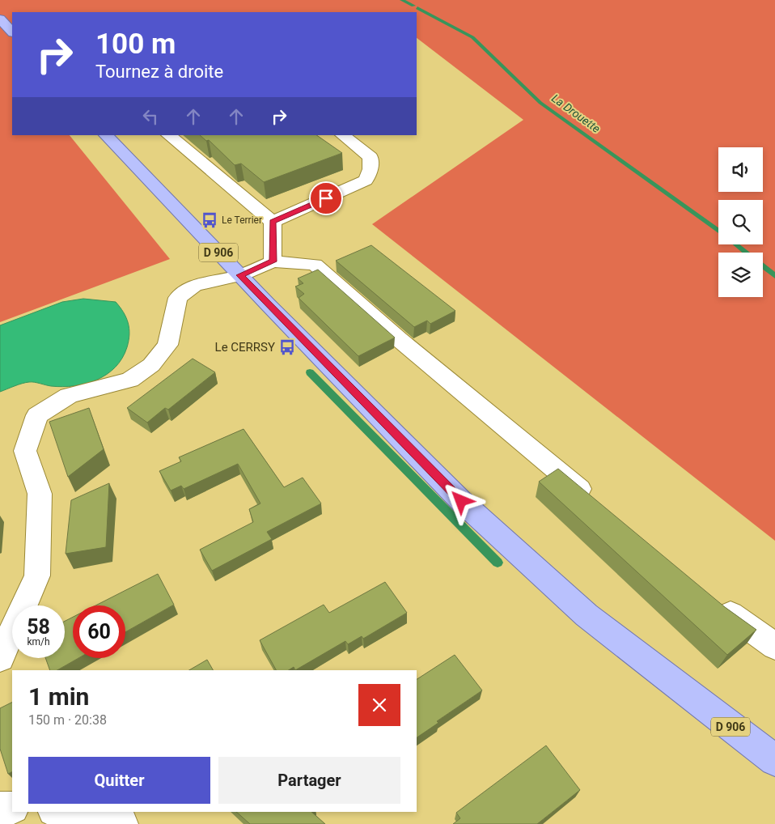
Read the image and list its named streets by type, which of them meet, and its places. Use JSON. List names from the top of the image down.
{
  "streets": {
    "main road": ["D 906"]
  },
  "water": ["La Drouette"],
  "places": {
    "bus stop": ["Le Terrier", "Le CERRSY"]
  },
  "page": {
    "turn": ["100 m", "Tournez à droite"],
    "speed": "58 km/h",
    "limit": "60",
    "heading": ["1 min", "150 m · 20:38"],
    "buttons": ["Quitter", "Partager"]
  }
}
